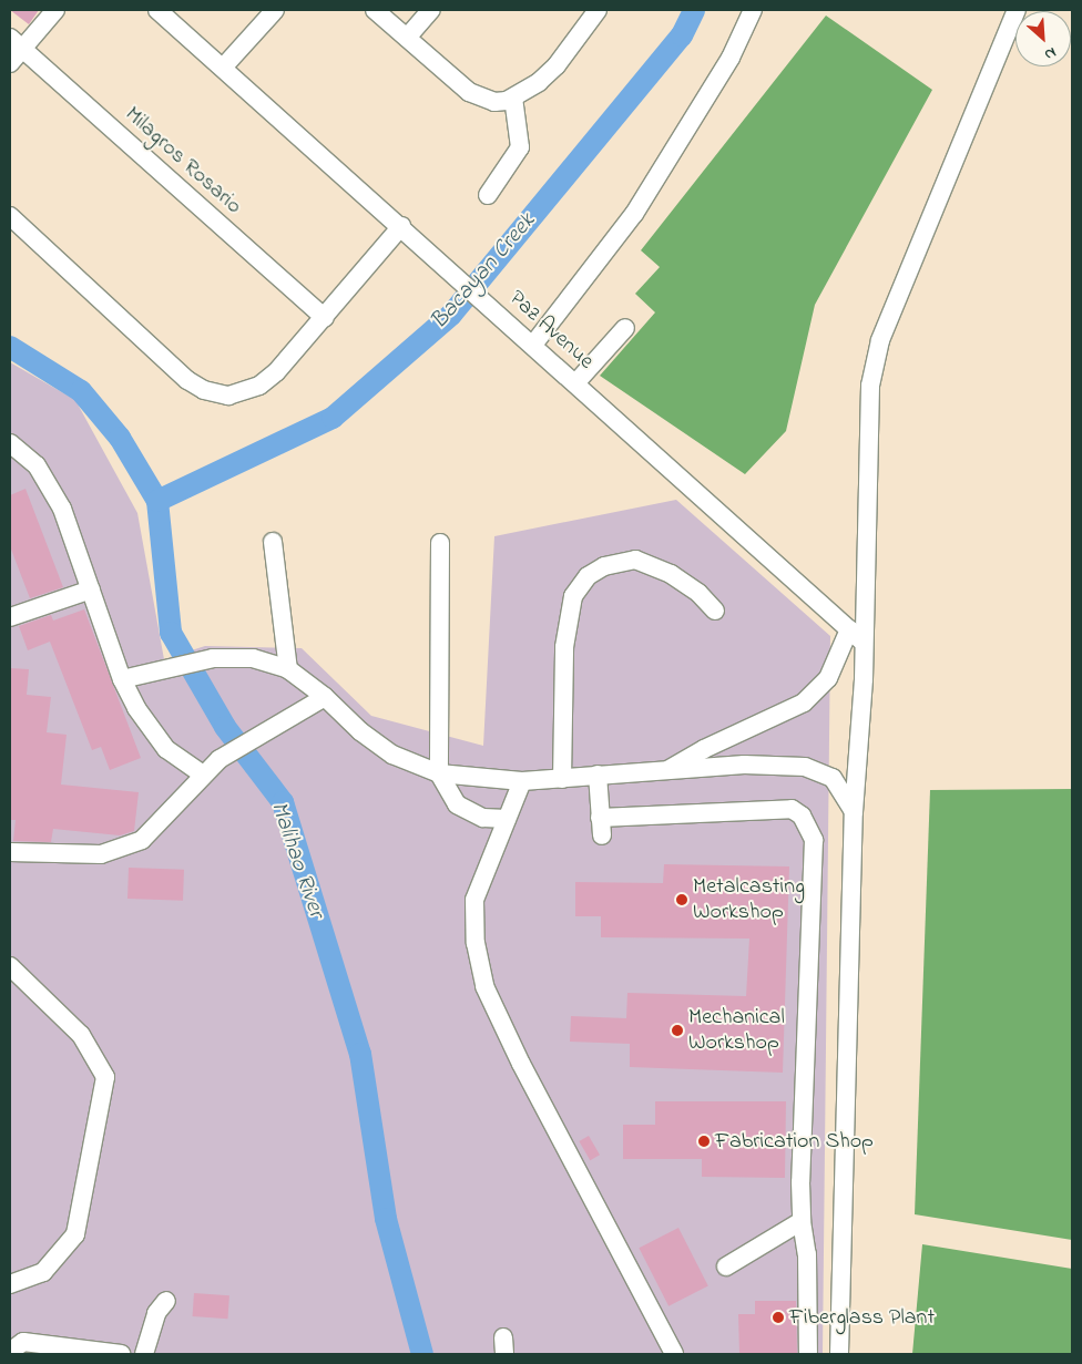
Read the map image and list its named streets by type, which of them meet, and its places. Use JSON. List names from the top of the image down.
{
  "streets": {
    "street": ["Milagros Rosario", "Paz Avenue"]
  },
  "water": ["Bacayan Creek", "Malihao River"],
  "places": [
    "Metalcasting Workshop",
    "Mechanical Workshop",
    "Fabrication Shop",
    "Fiberglass Plant"
  ],
  "north": "bottom right"
}
